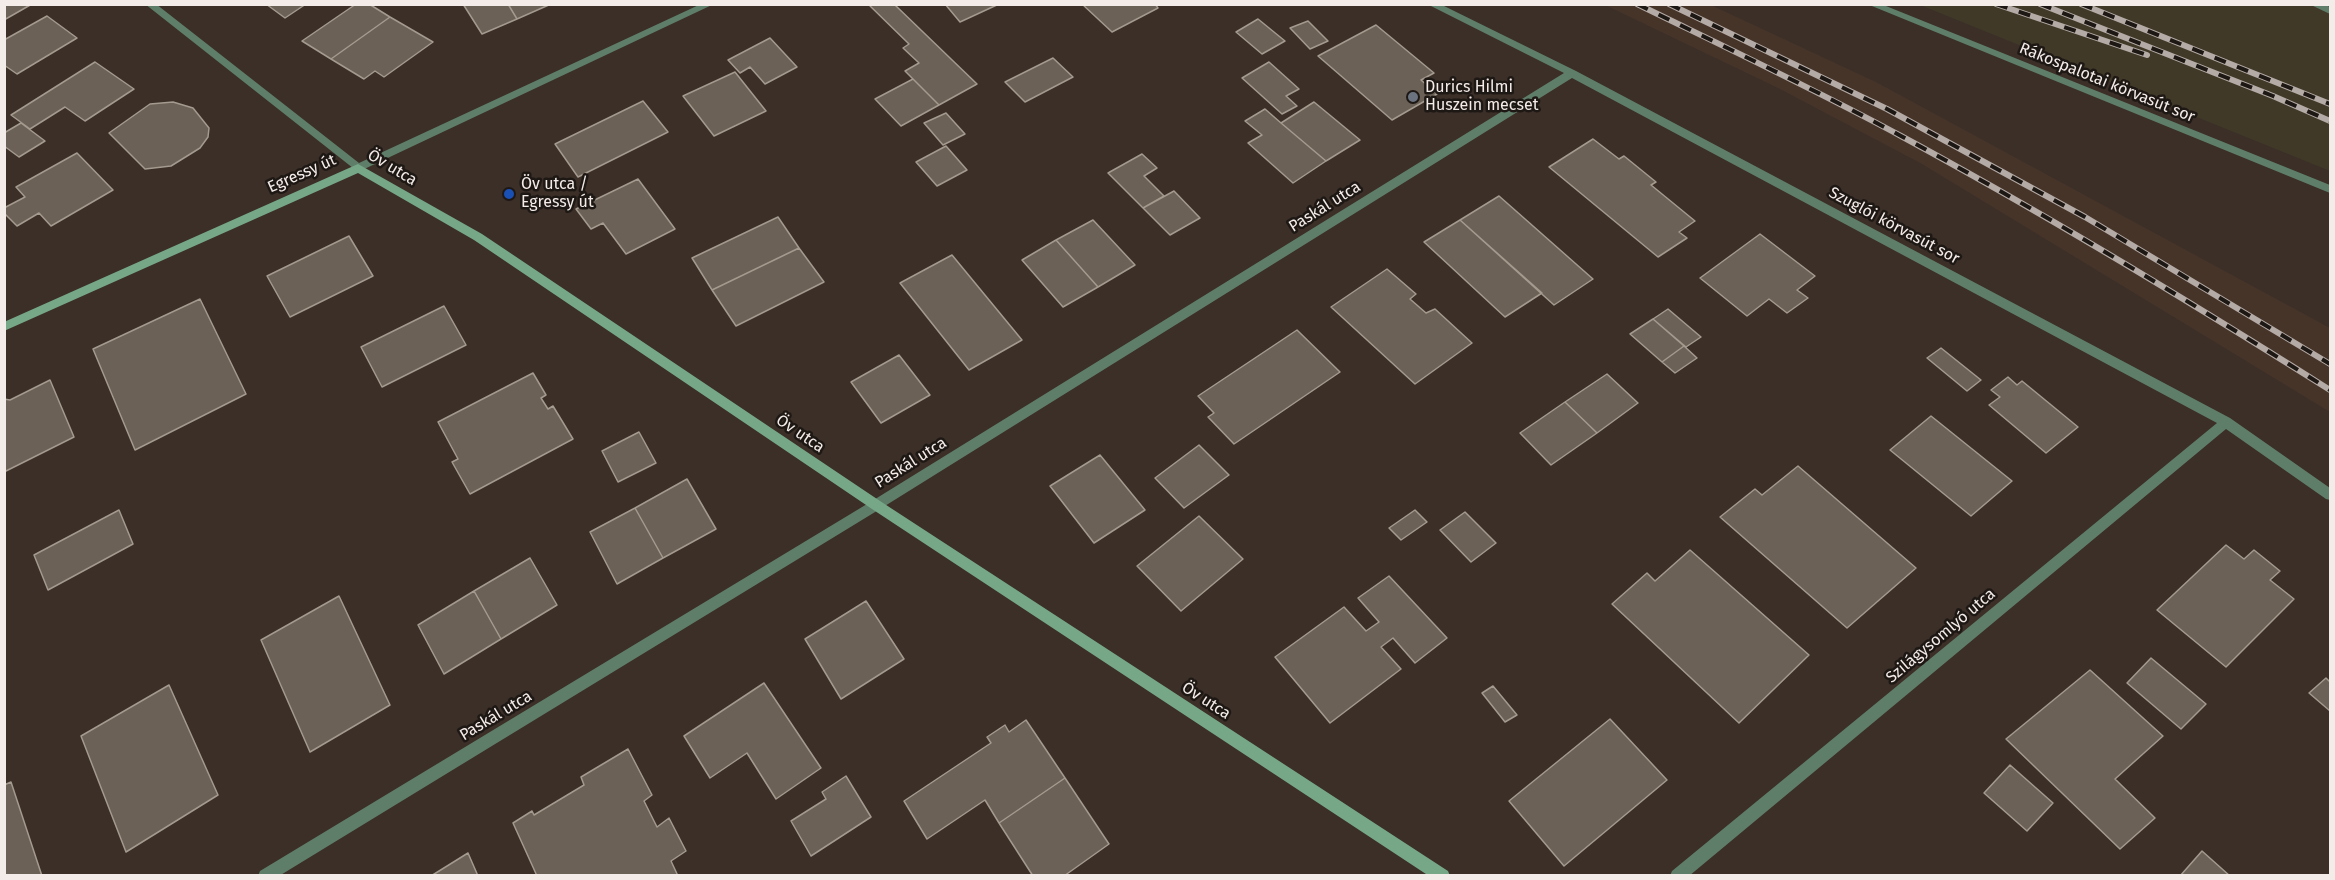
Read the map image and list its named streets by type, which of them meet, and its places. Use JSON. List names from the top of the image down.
{
  "streets": {
    "street": [
      "Rákospalotai körvasút sor",
      "Öv utca",
      "Egressy út",
      "Paskál utca",
      "Szuglói körvasút sor",
      "Szilágysomlyó utca"
    ]
  },
  "crossings": [
    ["Öv utca", "Egressy út"],
    ["Öv utca", "Paskál utca"],
    ["Paskál utca", "Szuglói körvasút sor"],
    ["Szuglói körvasút sor", "Szilágysomlyó utca"]
  ],
  "places": ["Durics Hilmi Huszein mecset", "Öv utca / Egressy út"]
}
